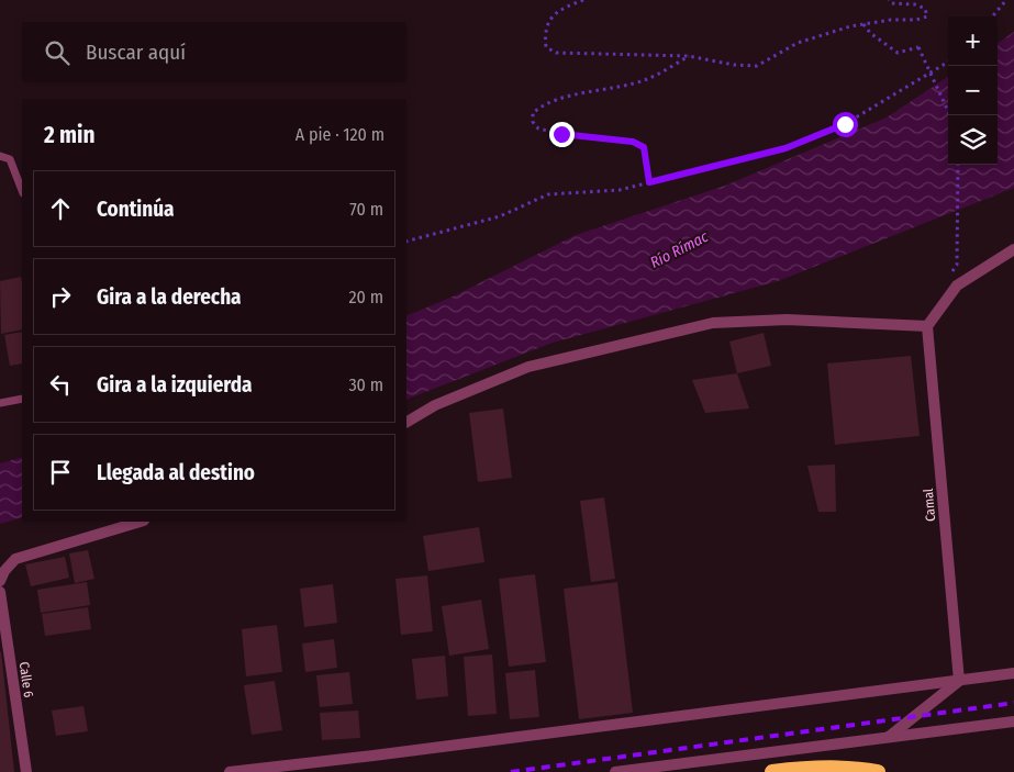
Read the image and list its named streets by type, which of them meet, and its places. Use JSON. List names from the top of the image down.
{
  "streets": {
    "street": ["Camal", "Calle 6"]
  },
  "water": ["Río Rímac"],
  "page": {
    "map_buttons": ["+", "−"],
    "search": "Buscar aquí",
    "heading": ["2 min", "A pie · 120 m"],
    "list": [
      ["Continúa", "70 m"],
      ["Gira a la derecha", "20 m"],
      ["Gira a la izquierda", "30 m"],
      "Llegada al destino"
    ]
  }
}
